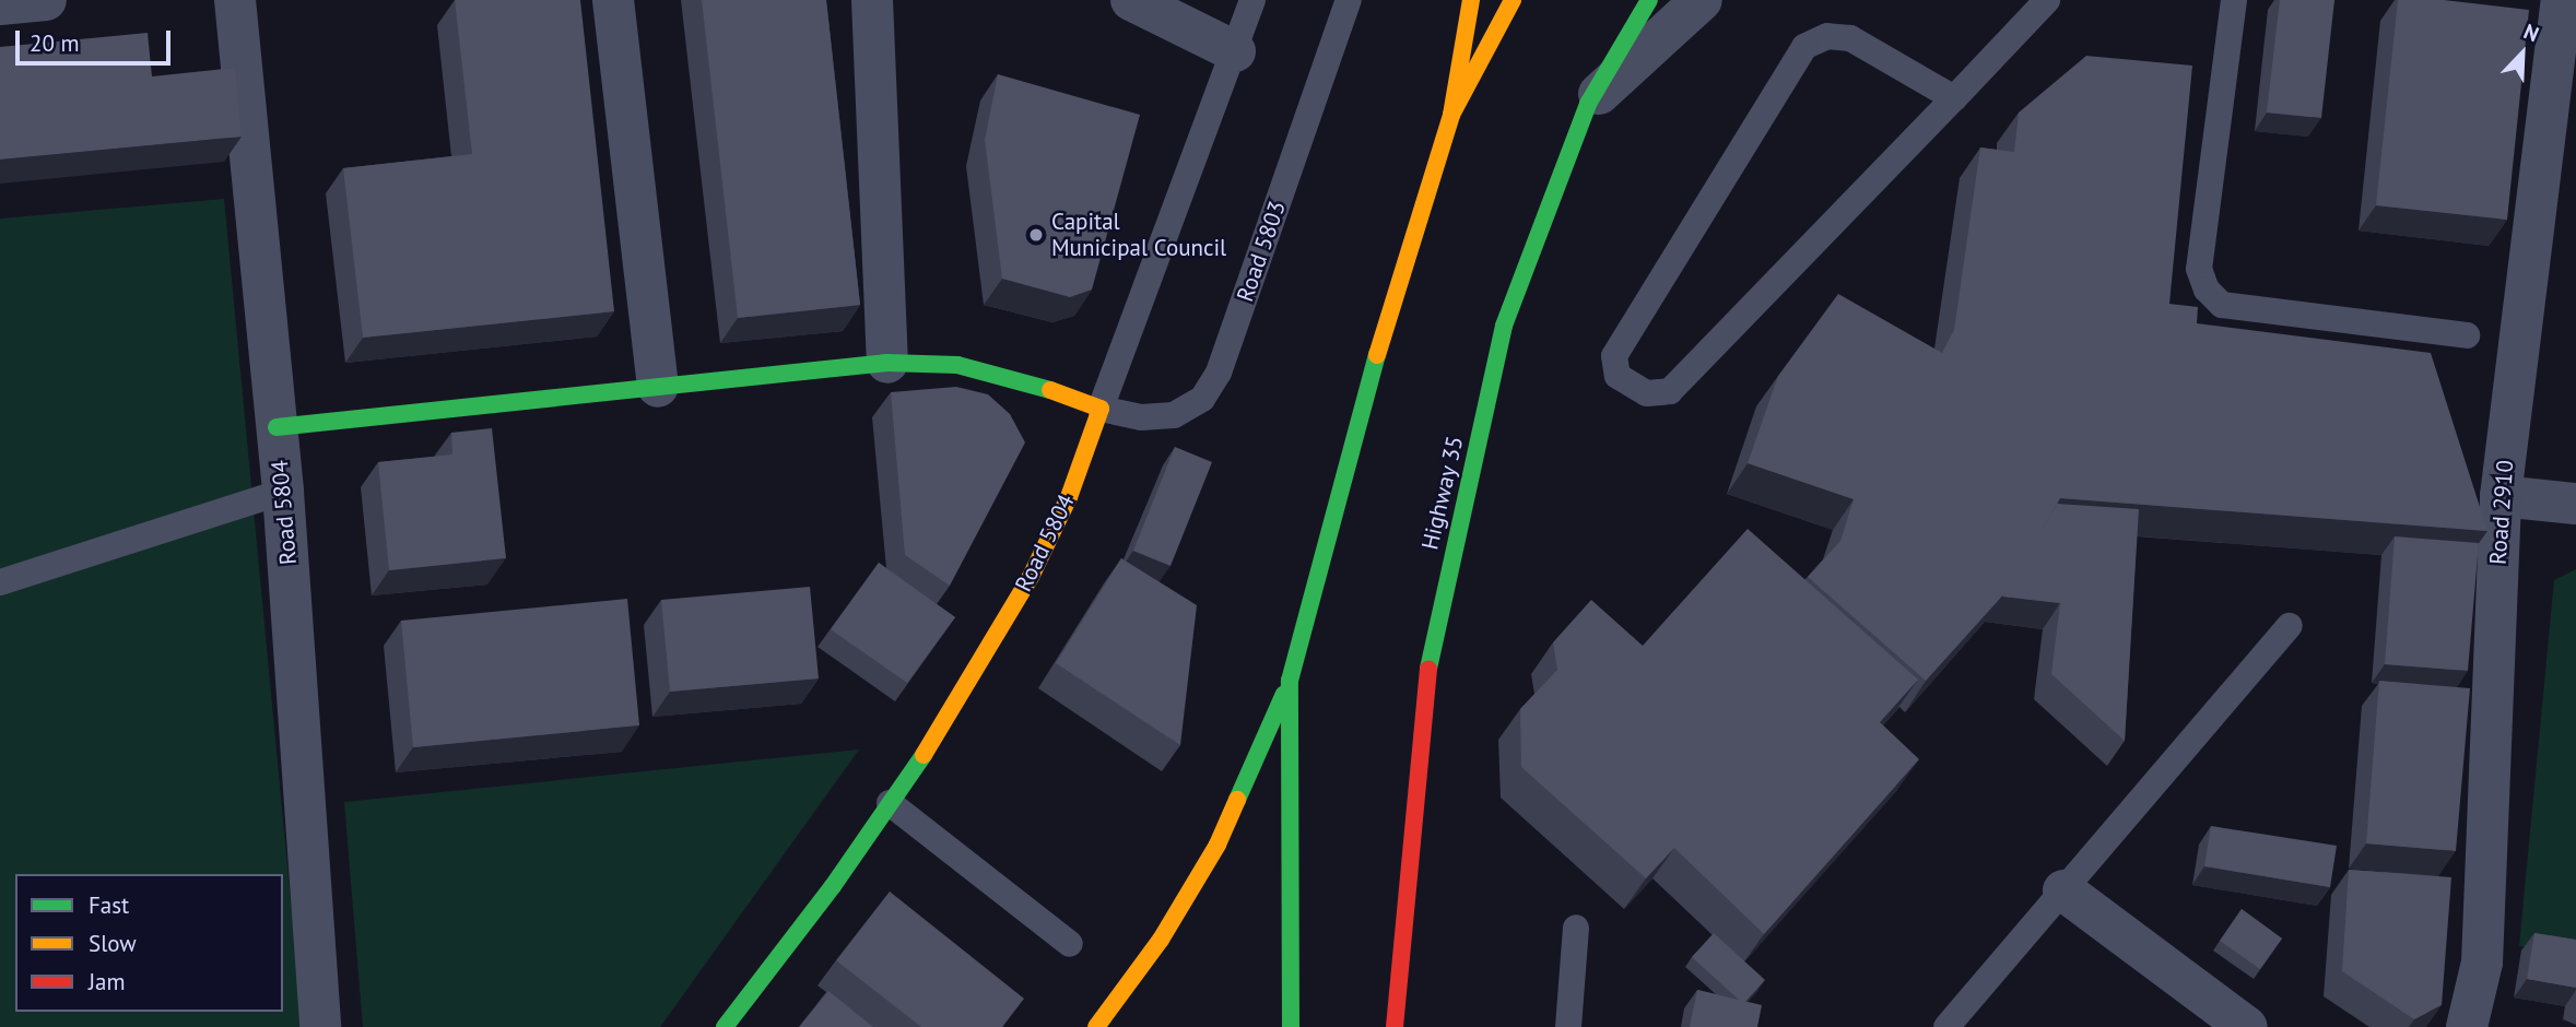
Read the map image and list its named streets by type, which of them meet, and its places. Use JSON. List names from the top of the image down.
{
  "streets": {
    "main road": ["Highway 35", "Road 5804"],
    "street": ["Road 2910"],
    "lane": ["Road 5803"]
  },
  "crossings": [
    ["Road 5803", "Road 5804"]
  ],
  "places": ["Capital Municipal Council"],
  "legend": ["Fast", "Slow", "Jam"],
  "scale_bar": "20 m",
  "north": "top right"
}
